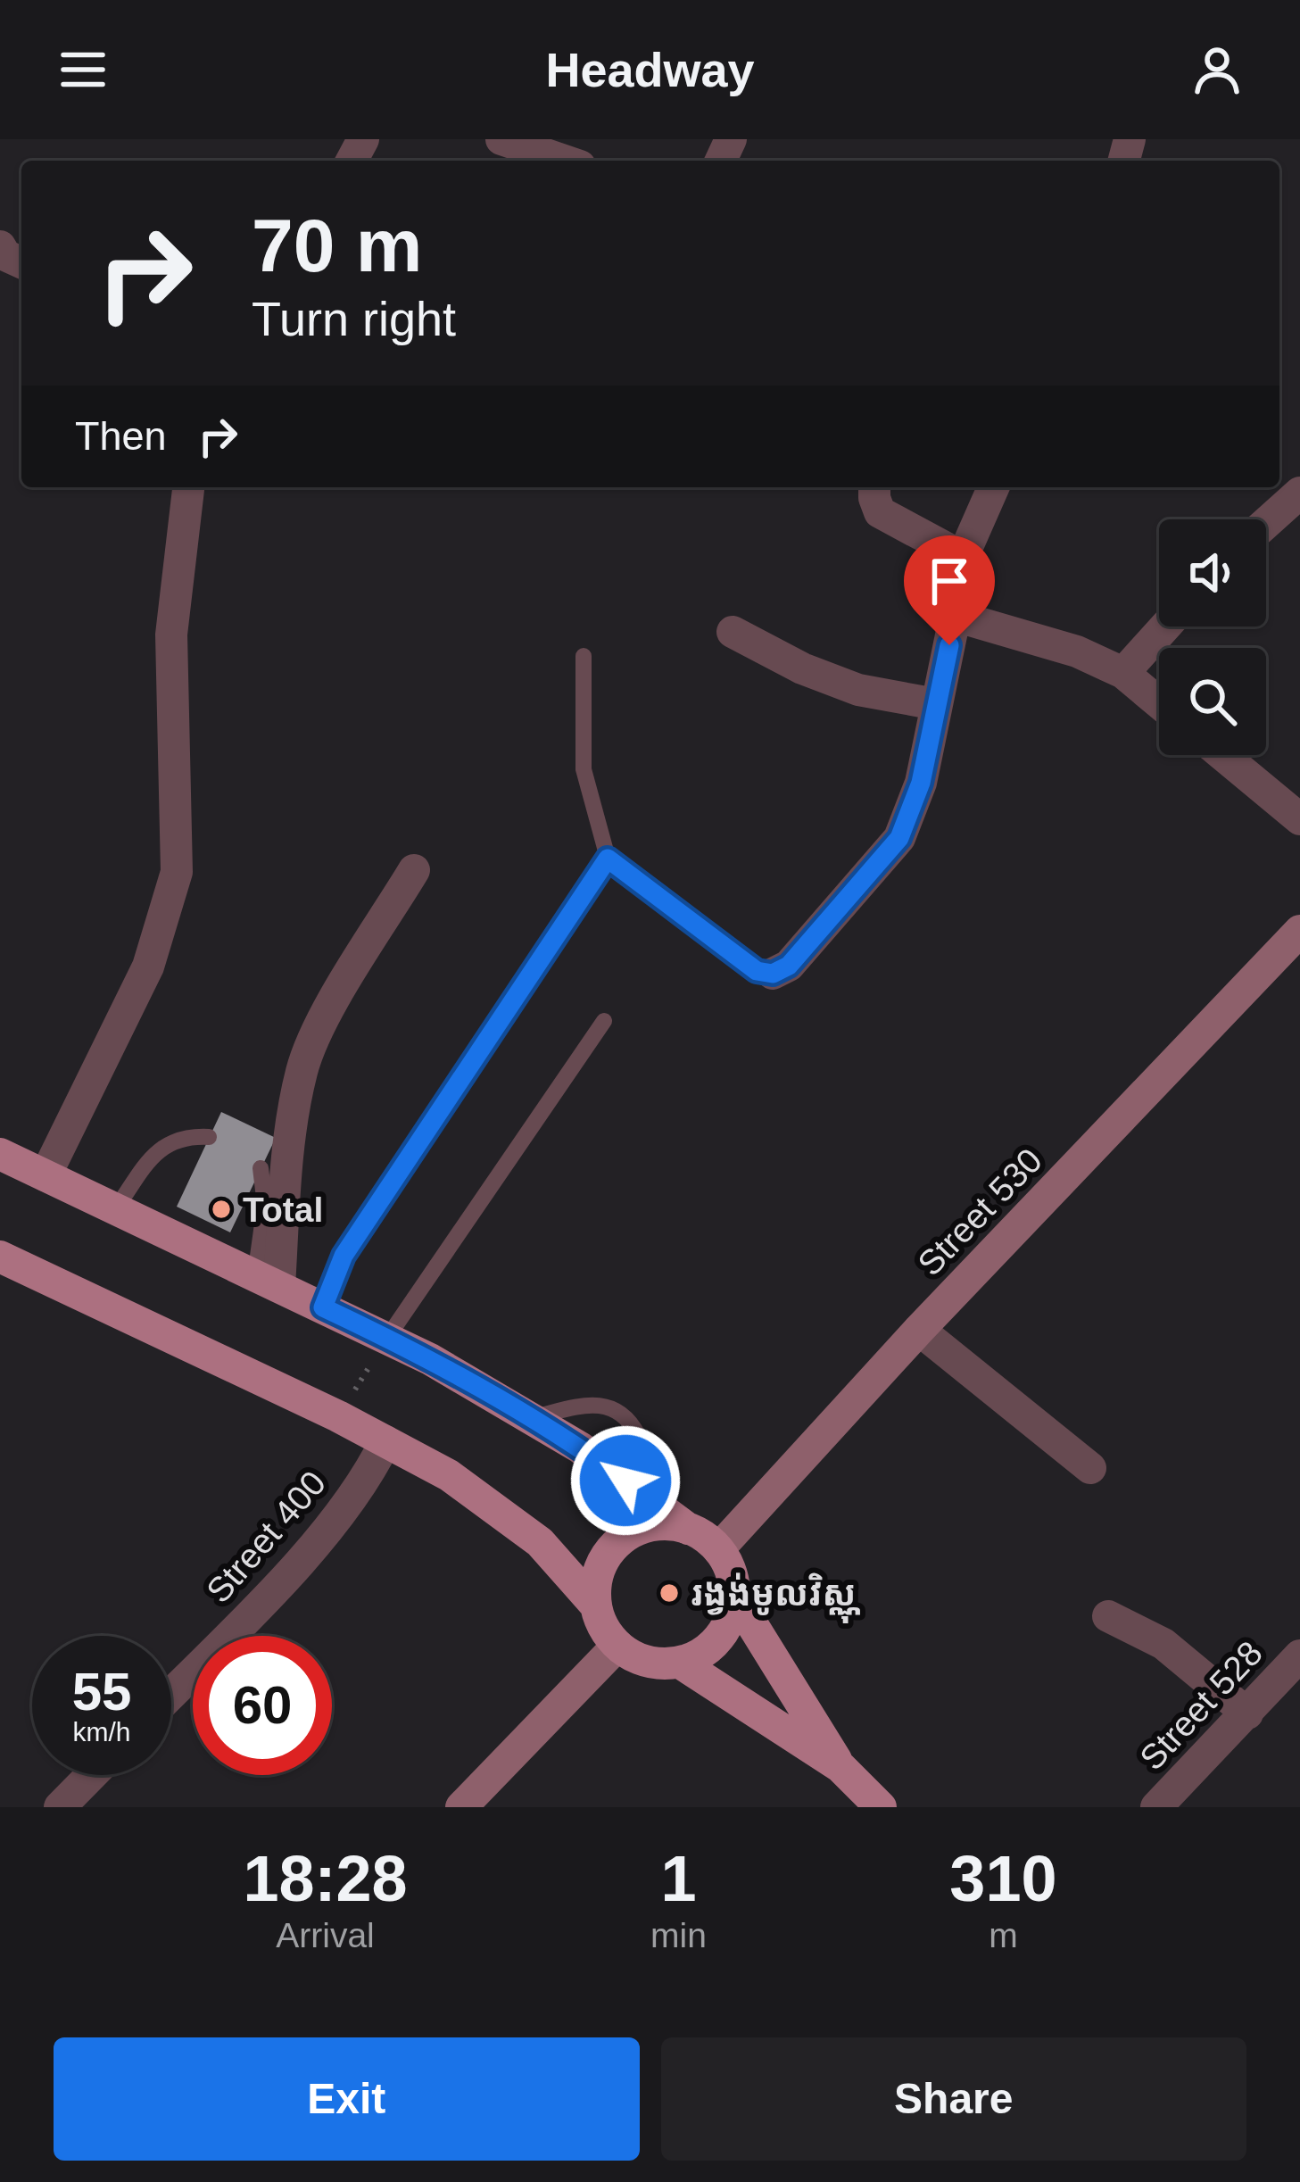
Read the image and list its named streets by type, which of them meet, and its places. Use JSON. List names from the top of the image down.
{
  "streets": {
    "street": ["Street 530", "Street 400", "Street 528"]
  },
  "places": ["Total", "រង្វង់មូលវិស្ណុ"],
  "page": {
    "header": "Headway",
    "turn": ["70 m", "Turn right"],
    "then": "Then",
    "speed": "55 km/h",
    "limit": "60",
    "eta": [
      "18:28",
      "Arrival",
      "1",
      "min",
      "310",
      "m"
    ],
    "buttons": ["Exit", "Share"]
  }
}
